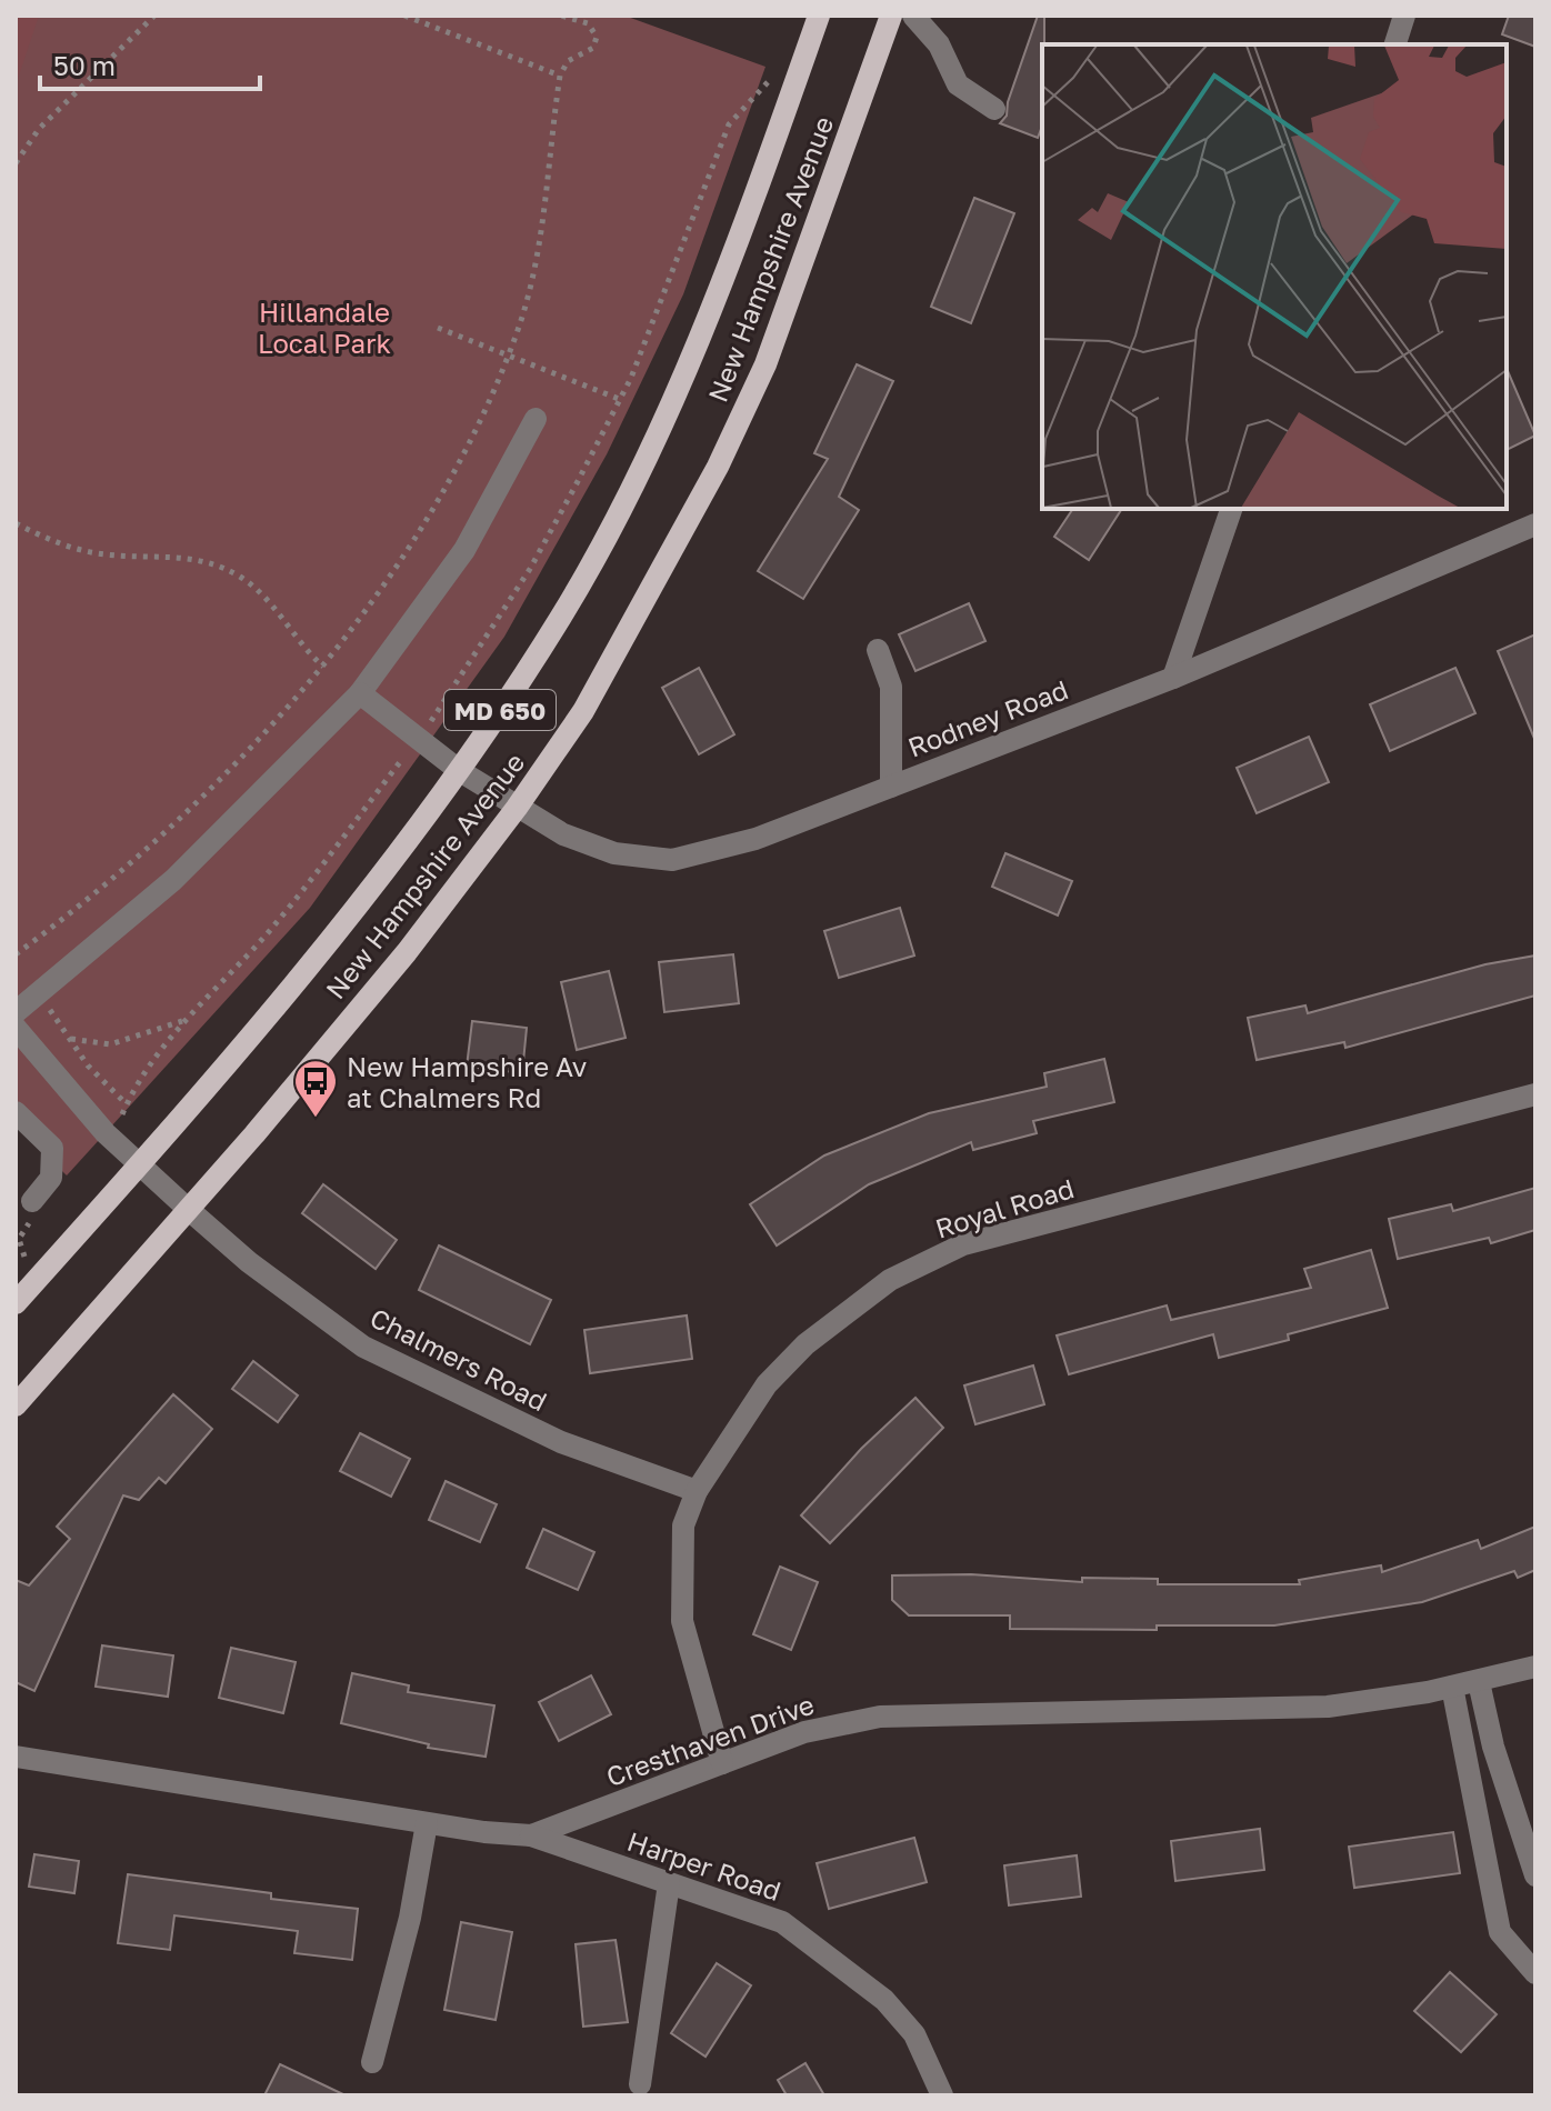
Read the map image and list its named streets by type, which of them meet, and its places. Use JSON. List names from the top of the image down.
{
  "streets": {
    "main road": ["New Hampshire Avenue", "MD 650"],
    "street": [
      "Rodney Road",
      "Royal Road",
      "Chalmers Road",
      "Cresthaven Drive",
      "Harper Road"
    ]
  },
  "crossings": [
    ["New Hampshire Avenue", "Rodney Road"],
    ["New Hampshire Avenue", "Chalmers Road"],
    ["Royal Road", "Chalmers Road"],
    ["Royal Road", "Cresthaven Drive"],
    ["Cresthaven Drive", "Harper Road"]
  ],
  "parks": ["Hillandale Local Park"],
  "places": {
    "bus stop": ["New Hampshire Av at Chalmers Rd"]
  },
  "scale_bar": "50 m"
}
